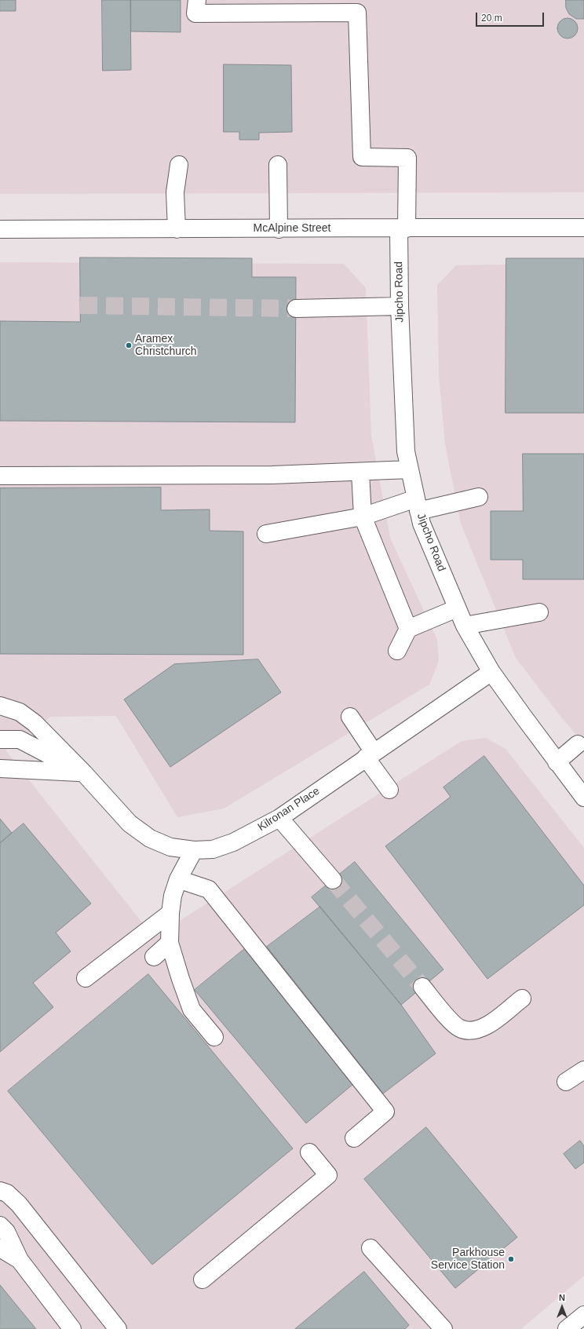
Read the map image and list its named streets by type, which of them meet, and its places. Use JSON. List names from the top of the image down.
{
  "streets": {
    "street": ["McAlpine Street", "Jipcho Road", "Kilronan Place"]
  },
  "crossings": [
    ["McAlpine Street", "Jipcho Road"],
    ["Jipcho Road", "Kilronan Place"]
  ],
  "places": ["Aramex Christchurch", "Parkhouse Service Station"],
  "scale_bar": "20 m",
  "north": "top"
}
